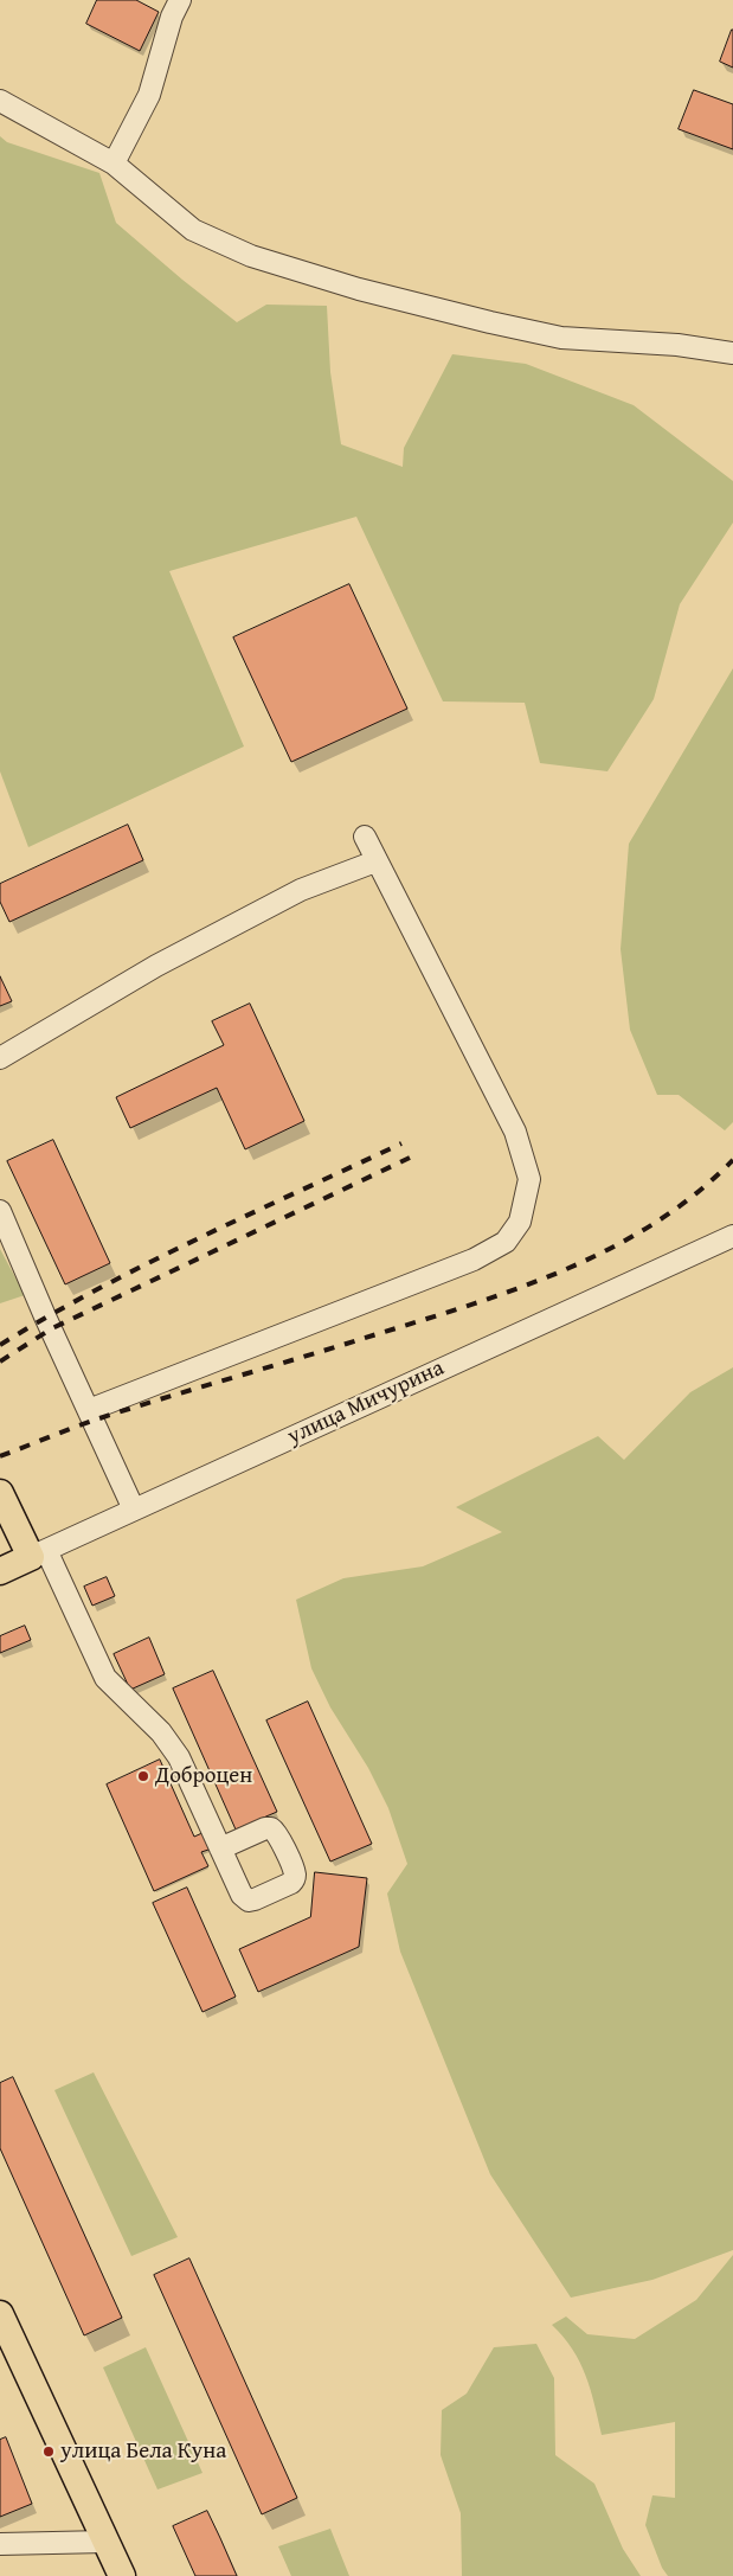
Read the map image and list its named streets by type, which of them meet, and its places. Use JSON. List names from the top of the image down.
{
  "streets": {
    "main road": ["улица Мичурина"]
  },
  "places": ["Доброцен", "улица Бела Куна"]
}
